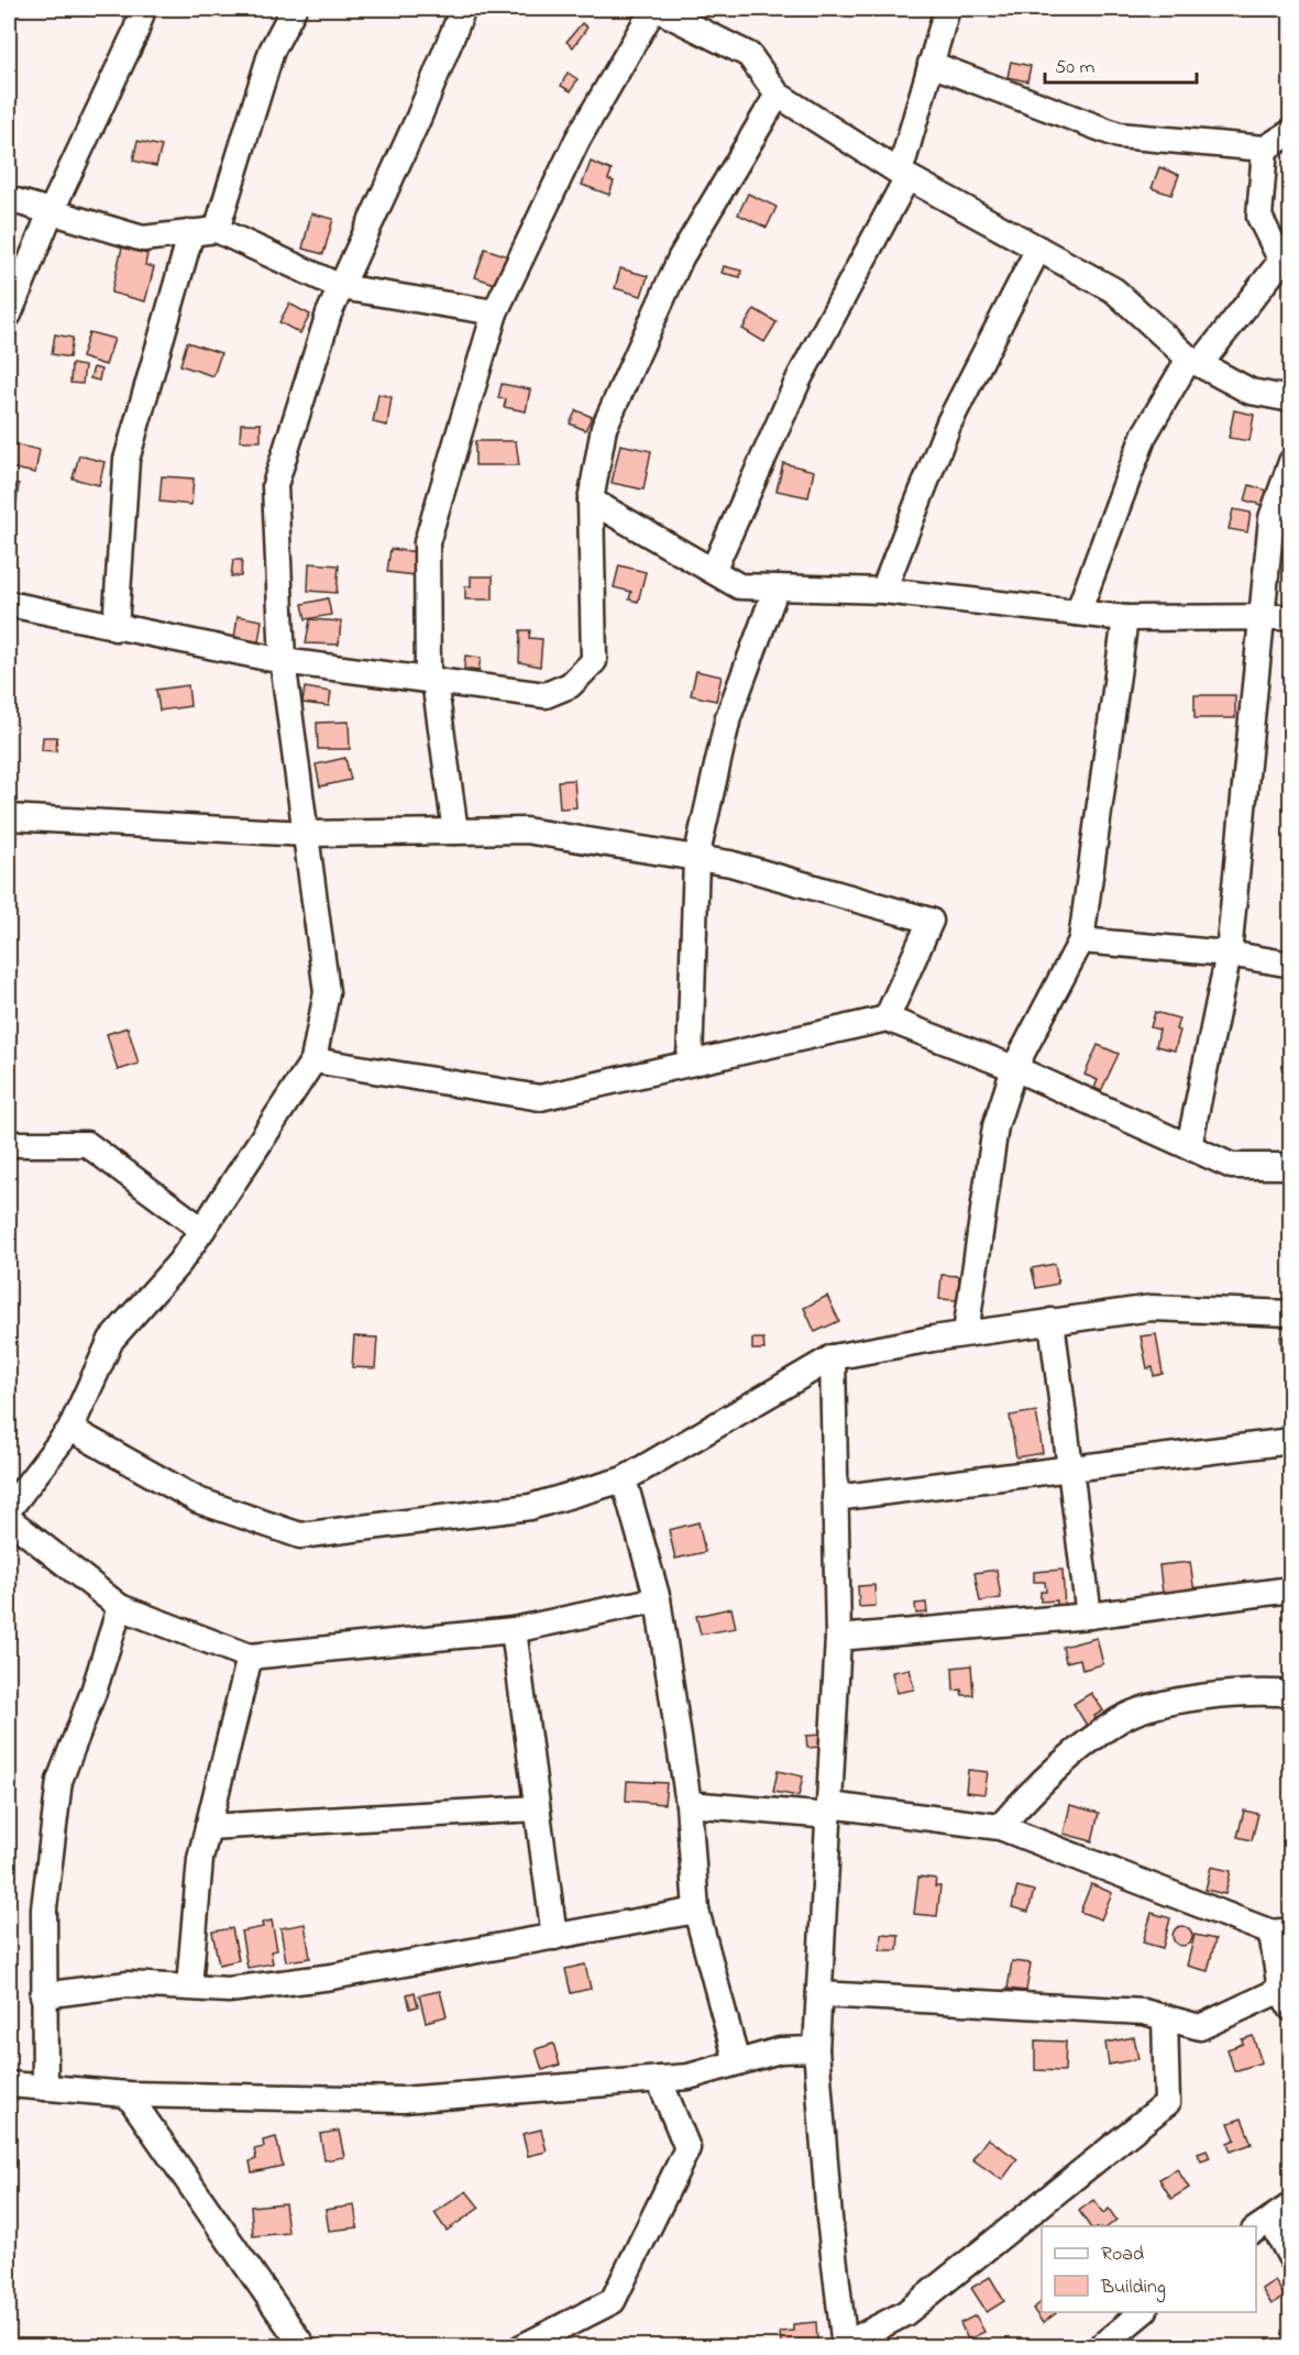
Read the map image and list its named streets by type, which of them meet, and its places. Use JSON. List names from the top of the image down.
{
  "legend": ["Road", "Building"],
  "scale_bar": "50 m"
}
